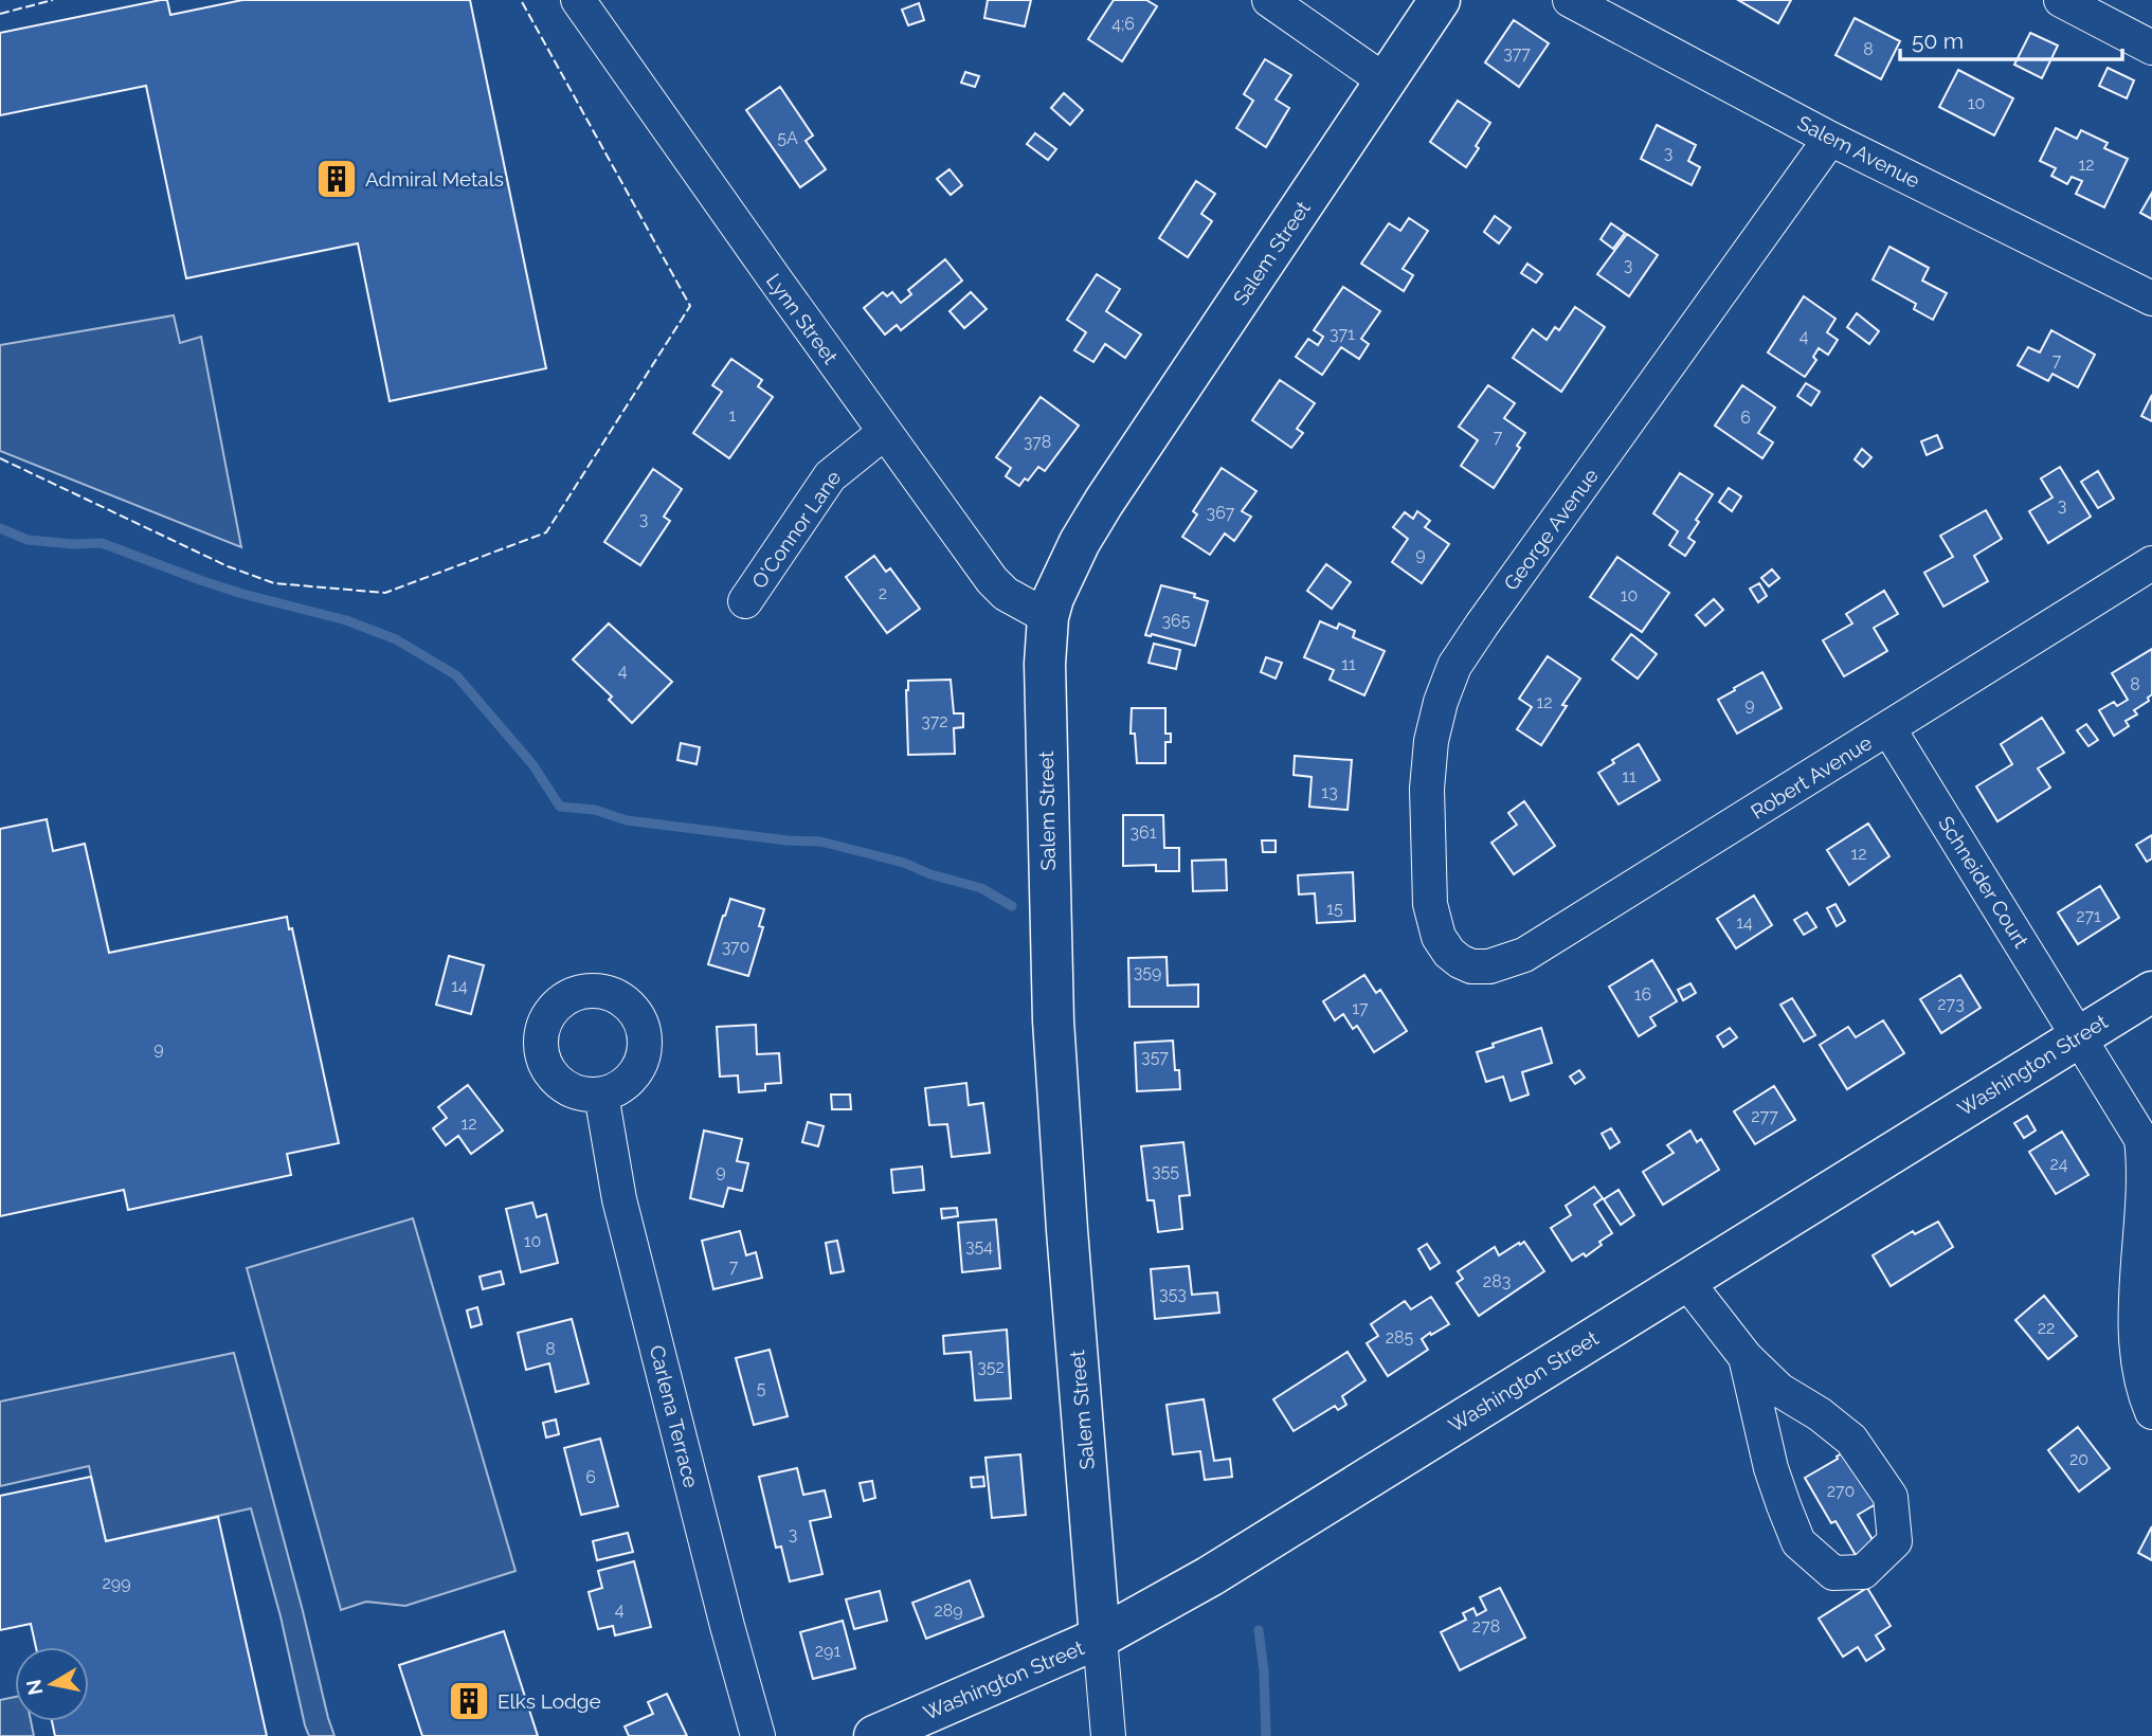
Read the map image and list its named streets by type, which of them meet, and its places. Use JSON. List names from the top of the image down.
{
  "streets": {
    "main road": ["Salem Street", "Washington Street"],
    "street": [
      "Salem Avenue",
      "Lynn Street",
      "O'Connor Lane",
      "George Avenue",
      "Robert Avenue",
      "Schneider Court",
      "Carlena Terrace"
    ]
  },
  "crossings": [
    ["Salem Avenue", "George Avenue"],
    ["Salem Street", "Lynn Street"],
    ["Salem Street", "Washington Street"],
    ["Lynn Street", "O'Connor Lane"],
    ["George Avenue", "Robert Avenue"],
    ["Robert Avenue", "Schneider Court"],
    ["Schneider Court", "Washington Street"]
  ],
  "places": {
    "building": ["Admiral Metals", "Elks Lodge"]
  },
  "house_numbers": [
    "4;6",
    "8",
    "377",
    "10",
    "5A",
    "3",
    "12",
    "3",
    "371",
    "4",
    "7",
    "1",
    "6",
    "7",
    "378",
    "3",
    "367",
    "3",
    "9",
    "2",
    "10",
    "365",
    "11",
    "4",
    "8",
    "12",
    "9",
    "372",
    "11",
    "13",
    "361",
    "12",
    "15",
    "271",
    "14",
    "370",
    "359",
    "14",
    "16",
    "273",
    "17",
    "9",
    "357",
    "277",
    "12",
    "24",
    "9",
    "355",
    "10",
    "354",
    "7",
    "283",
    "353",
    "22",
    "285",
    "8",
    "352",
    "5",
    "20",
    "6",
    "270",
    "3",
    "299",
    "4",
    "289",
    "278",
    "291"
  ],
  "scale_bar": "50 m",
  "north": "left"
}
